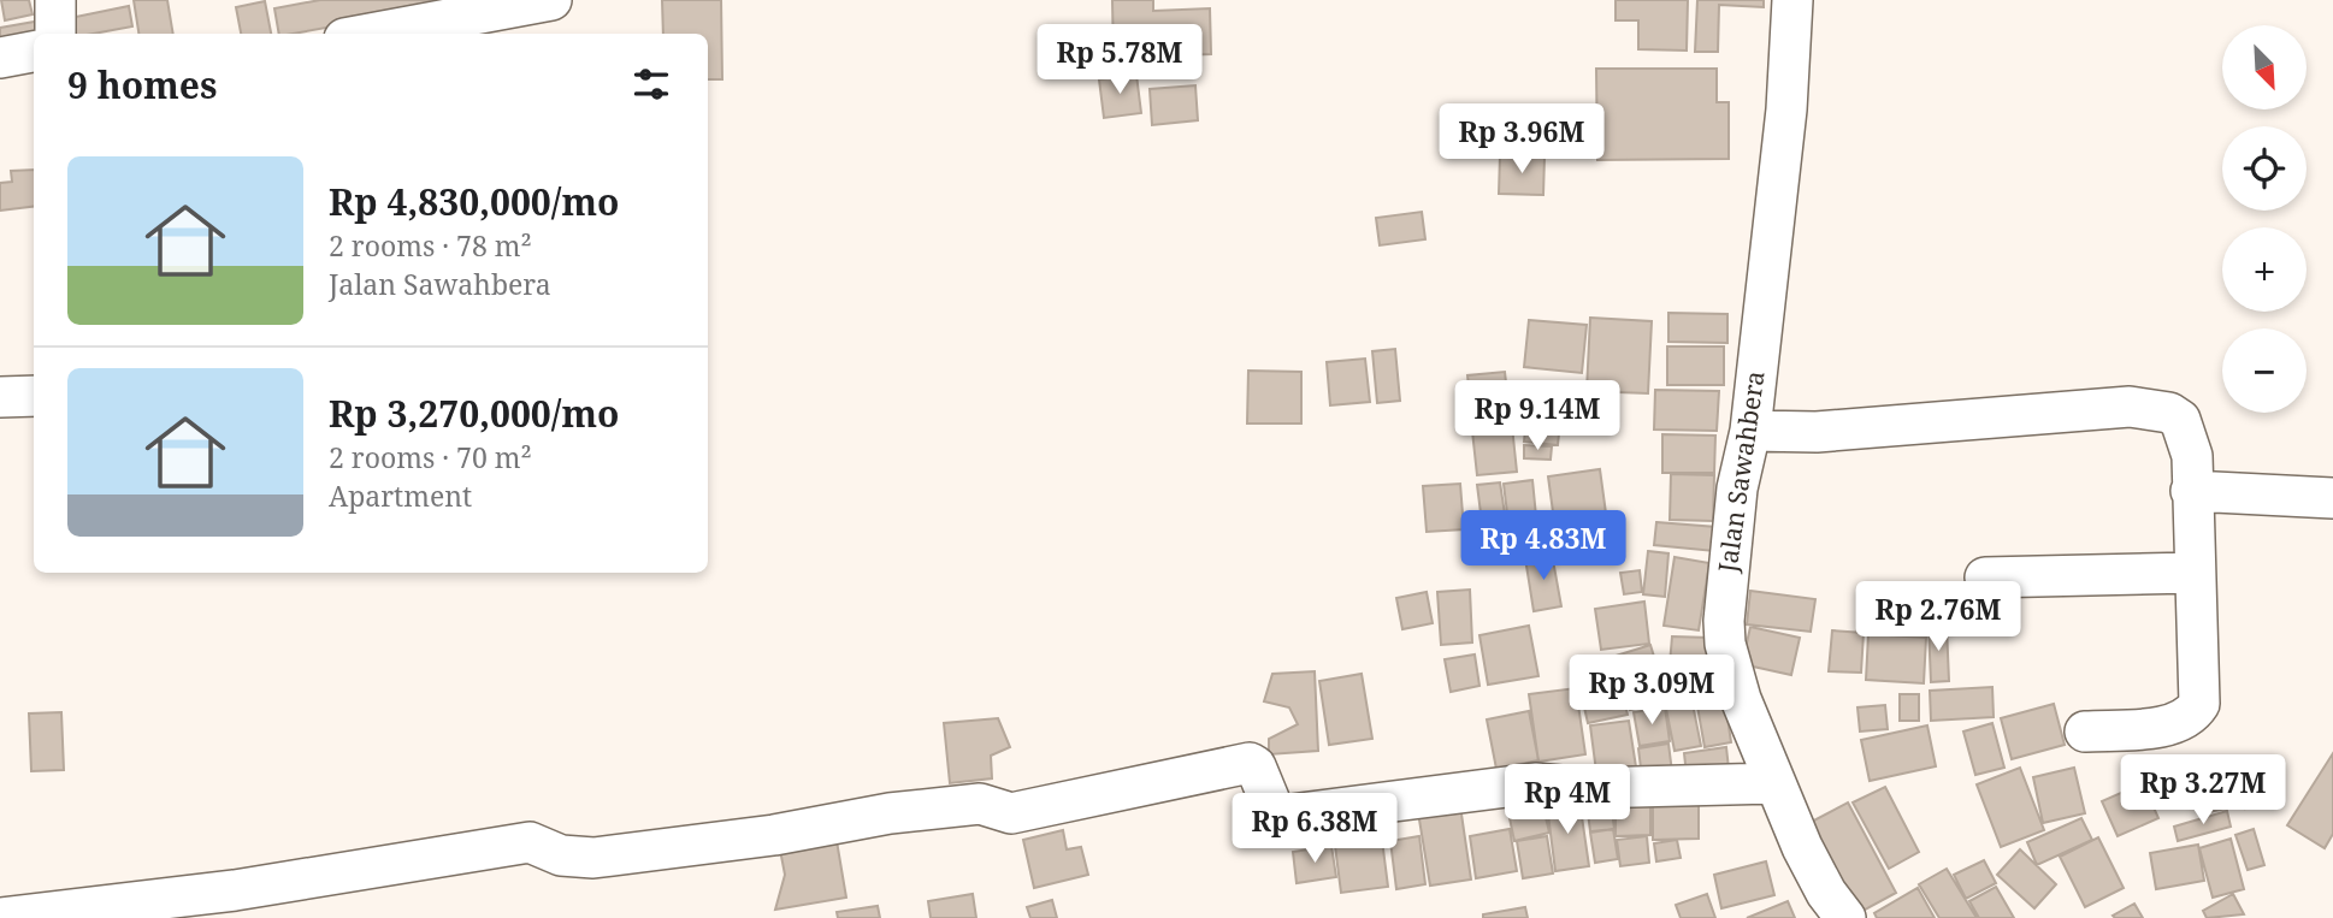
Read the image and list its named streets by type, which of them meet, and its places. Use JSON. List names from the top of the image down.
{
  "streets": {
    "street": ["Jalan Sawahbera"]
  },
  "north": "bottom right",
  "page": {
    "price": [
      "Rp 5.78M",
      "Rp 3.96M",
      "Rp 9.14M",
      "Rp 4.83M",
      "Rp 2.76M",
      "Rp 3.09M",
      "Rp 3.27M",
      "Rp 4M",
      "Rp 6.38M"
    ],
    "map_buttons": ["+", "−"],
    "heading": "9 homes",
    "list": [
      {
        "name": "Rp 4,830,000/mo",
        "note": "2 rooms · 78 m² · Jalan Sawahbera"
      },
      {
        "name": "Rp 3,270,000/mo",
        "note": "2 rooms · 70 m² · Apartment"
      }
    ]
  }
}
